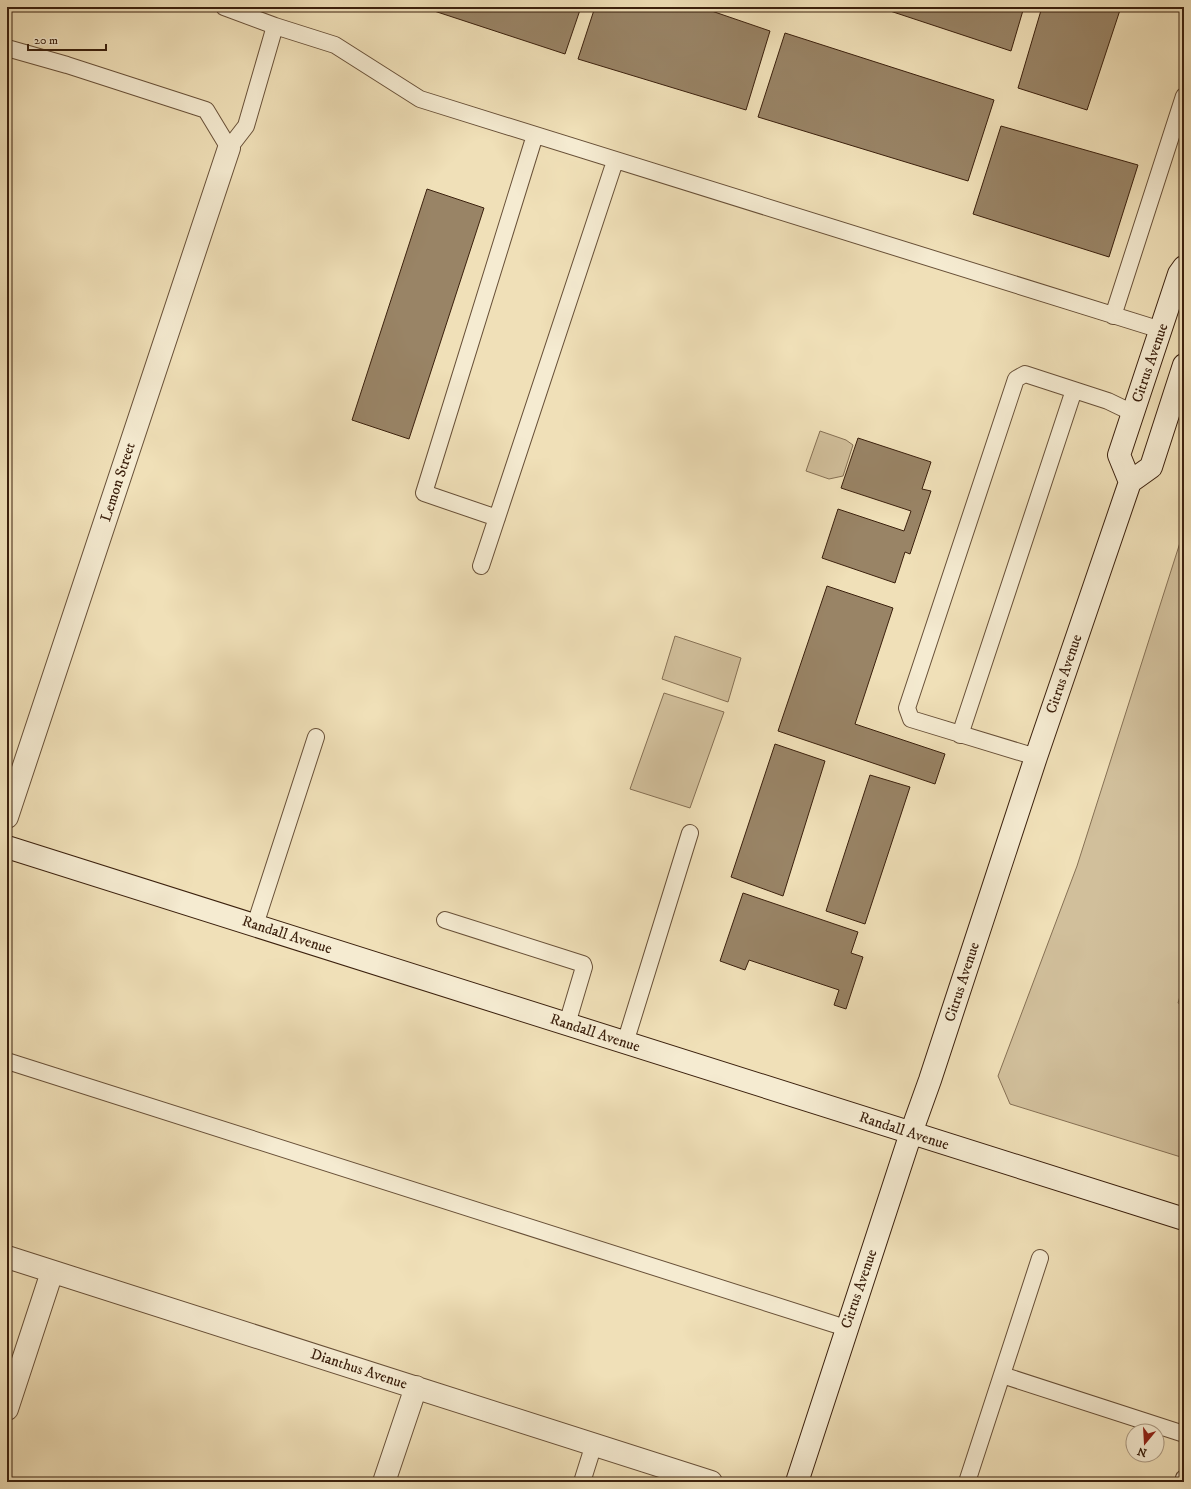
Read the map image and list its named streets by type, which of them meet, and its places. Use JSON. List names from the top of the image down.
{
  "streets": {
    "street": [
      "Citrus Avenue",
      "Lemon Street",
      "Randall Avenue",
      "Dianthus Avenue"
    ]
  },
  "crossings": [
    ["Citrus Avenue", "Randall Avenue"]
  ],
  "scale_bar": "20 m",
  "north": "bottom"
}
